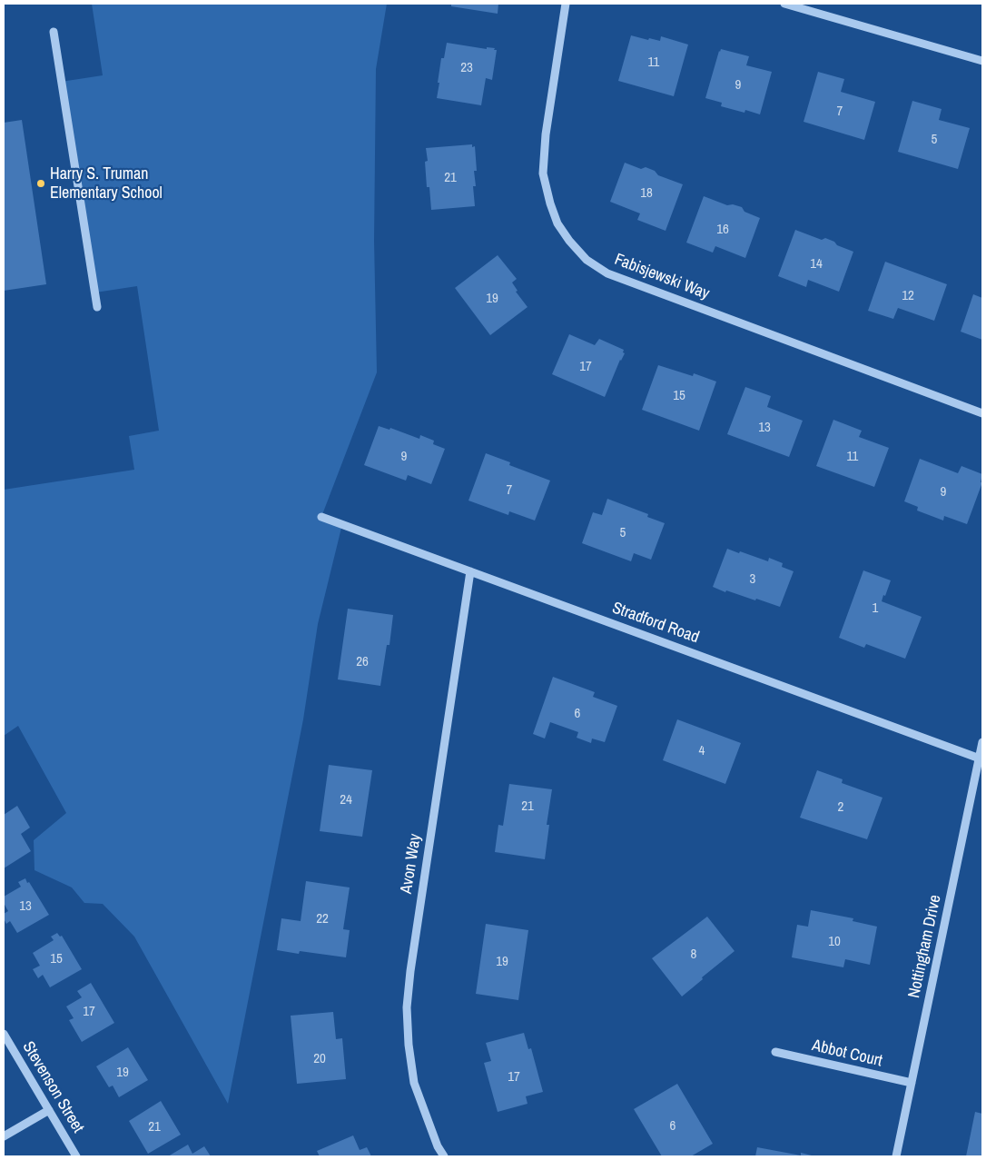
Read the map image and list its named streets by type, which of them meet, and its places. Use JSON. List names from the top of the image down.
{
  "streets": {
    "street": [
      "Fabisjewski Way",
      "Stradford Road",
      "Avon Way",
      "Nottingham Drive",
      "Abbot Court",
      "Stevenson Street"
    ]
  },
  "crossings": [
    ["Stradford Road", "Avon Way"],
    ["Stradford Road", "Nottingham Drive"],
    ["Nottingham Drive", "Abbot Court"]
  ],
  "places": ["Harry S. Truman Elementary School"],
  "house_numbers": [
    "11",
    "23",
    "9",
    "7",
    "5",
    "21",
    "18",
    "16",
    "14",
    "12",
    "19",
    "17",
    "15",
    "13",
    "9",
    "11",
    "7",
    "9",
    "5",
    "3",
    "1",
    "26",
    "6",
    "4",
    "24",
    "21",
    "2",
    "13",
    "22",
    "10",
    "8",
    "15",
    "19",
    "17",
    "20",
    "19",
    "17",
    "6",
    "21"
  ]
}
